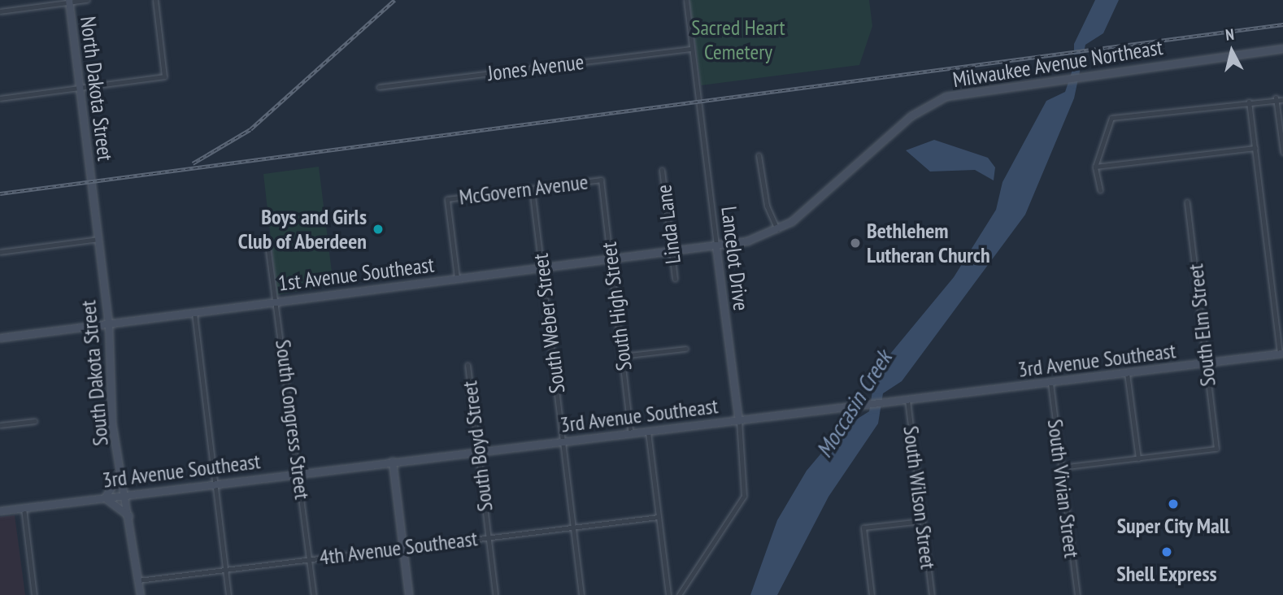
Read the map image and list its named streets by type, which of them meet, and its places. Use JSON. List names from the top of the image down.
{
  "streets": {
    "street": [
      "Milwaukee Avenue Northeast",
      "Jones Avenue",
      "North Dakota Street",
      "McGovern Avenue",
      "Linda Lane",
      "Lancelot Drive",
      "1st Avenue Southeast",
      "South High Street",
      "South Weber Street",
      "South Elm Street",
      "3rd Avenue Southeast",
      "South Dakota Street",
      "South Congress Street",
      "South Boyd Street",
      "South Vivian Street",
      "South Wilson Street",
      "4th Avenue Southeast"
    ]
  },
  "crossings": [
    ["Milwaukee Avenue Northeast", "Lancelot Drive"],
    ["Milwaukee Avenue Northeast", "1st Avenue Southeast"],
    ["Jones Avenue", "Lancelot Drive"],
    ["North Dakota Street", "South Dakota Street"],
    ["McGovern Avenue", "1st Avenue Southeast"],
    ["McGovern Avenue", "South High Street"],
    ["McGovern Avenue", "South Weber Street"],
    ["Linda Lane", "1st Avenue Southeast"],
    ["Lancelot Drive", "1st Avenue Southeast"],
    ["Lancelot Drive", "3rd Avenue Southeast"],
    ["1st Avenue Southeast", "South High Street"],
    ["1st Avenue Southeast", "South Weber Street"],
    ["1st Avenue Southeast", "South Dakota Street"],
    ["1st Avenue Southeast", "South Congress Street"],
    ["South High Street", "3rd Avenue Southeast"],
    ["South Weber Street", "3rd Avenue Southeast"],
    ["South Weber Street", "4th Avenue Southeast"],
    ["South Elm Street", "3rd Avenue Southeast"],
    ["3rd Avenue Southeast", "South Dakota Street"],
    ["3rd Avenue Southeast", "South Congress Street"],
    ["3rd Avenue Southeast", "South Boyd Street"],
    ["3rd Avenue Southeast", "South Vivian Street"],
    ["3rd Avenue Southeast", "South Wilson Street"],
    ["South Dakota Street", "4th Avenue Southeast"],
    ["South Congress Street", "4th Avenue Southeast"],
    ["South Boyd Street", "4th Avenue Southeast"]
  ],
  "water": ["Moccasin Creek"],
  "parks": ["Sacred Heart Cemetery"],
  "places": [
    "Boys and Girls Club of Aberdeen",
    "Bethlehem Lutheran Church",
    "Super City Mall",
    "Shell Express"
  ],
  "north": "top"
}
